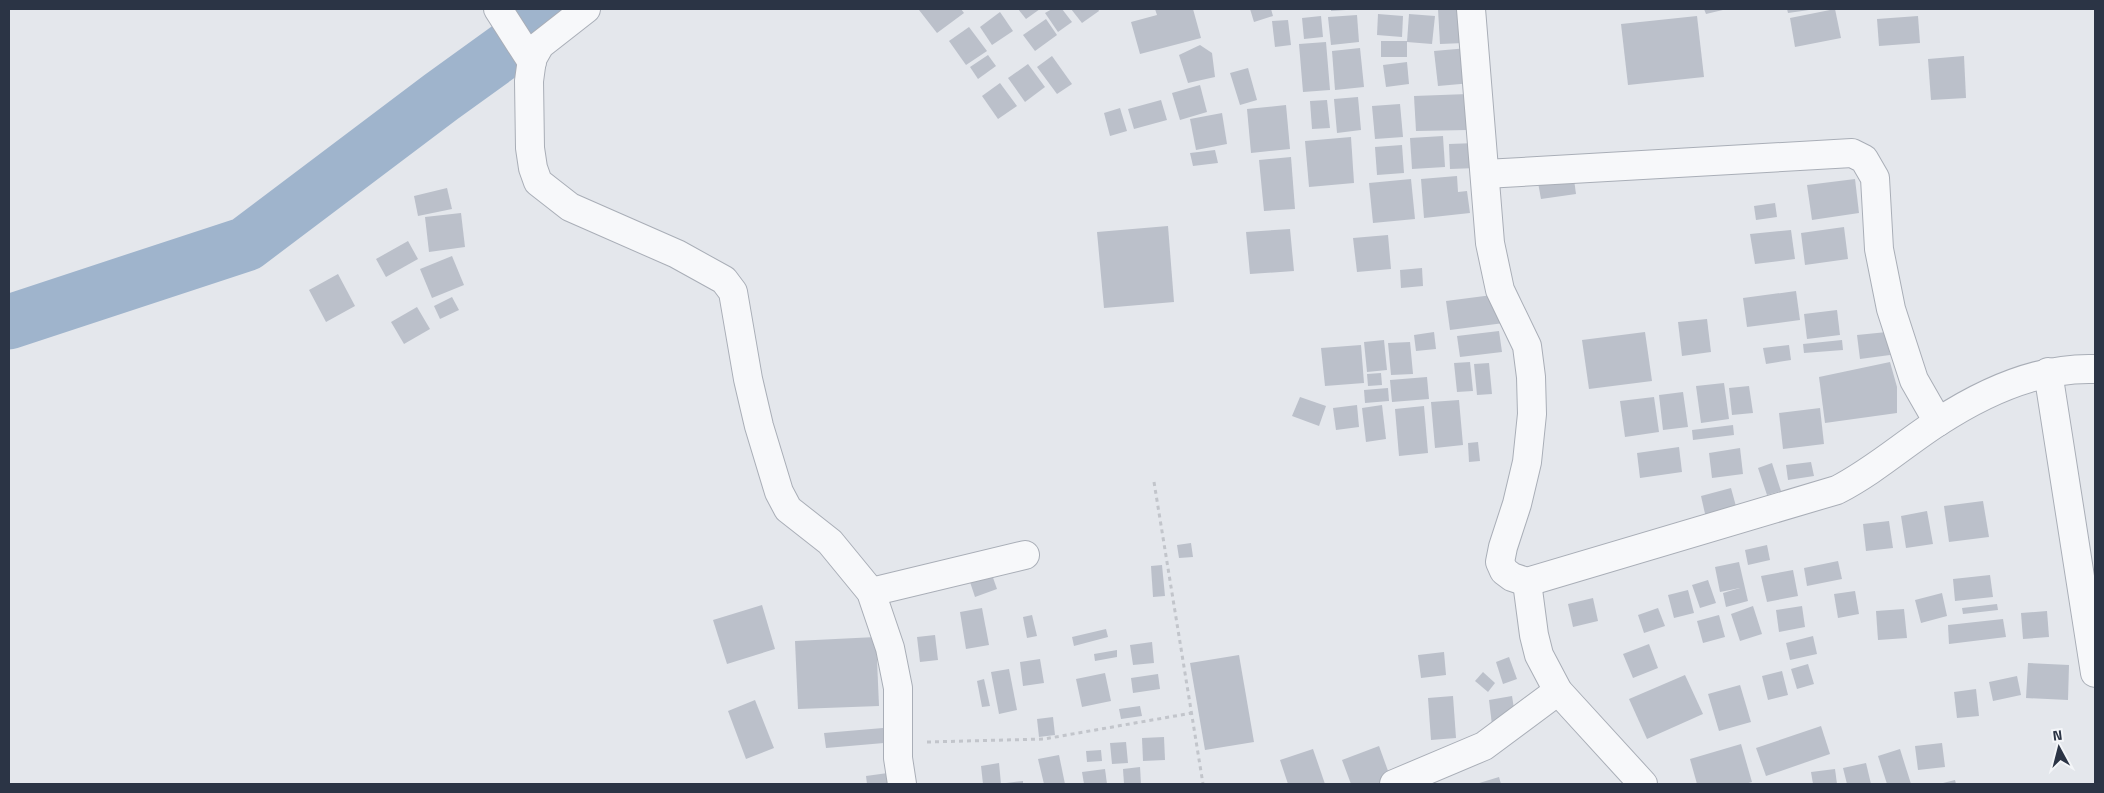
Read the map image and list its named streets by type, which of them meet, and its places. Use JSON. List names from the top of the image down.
{
  "north": "top"
}
